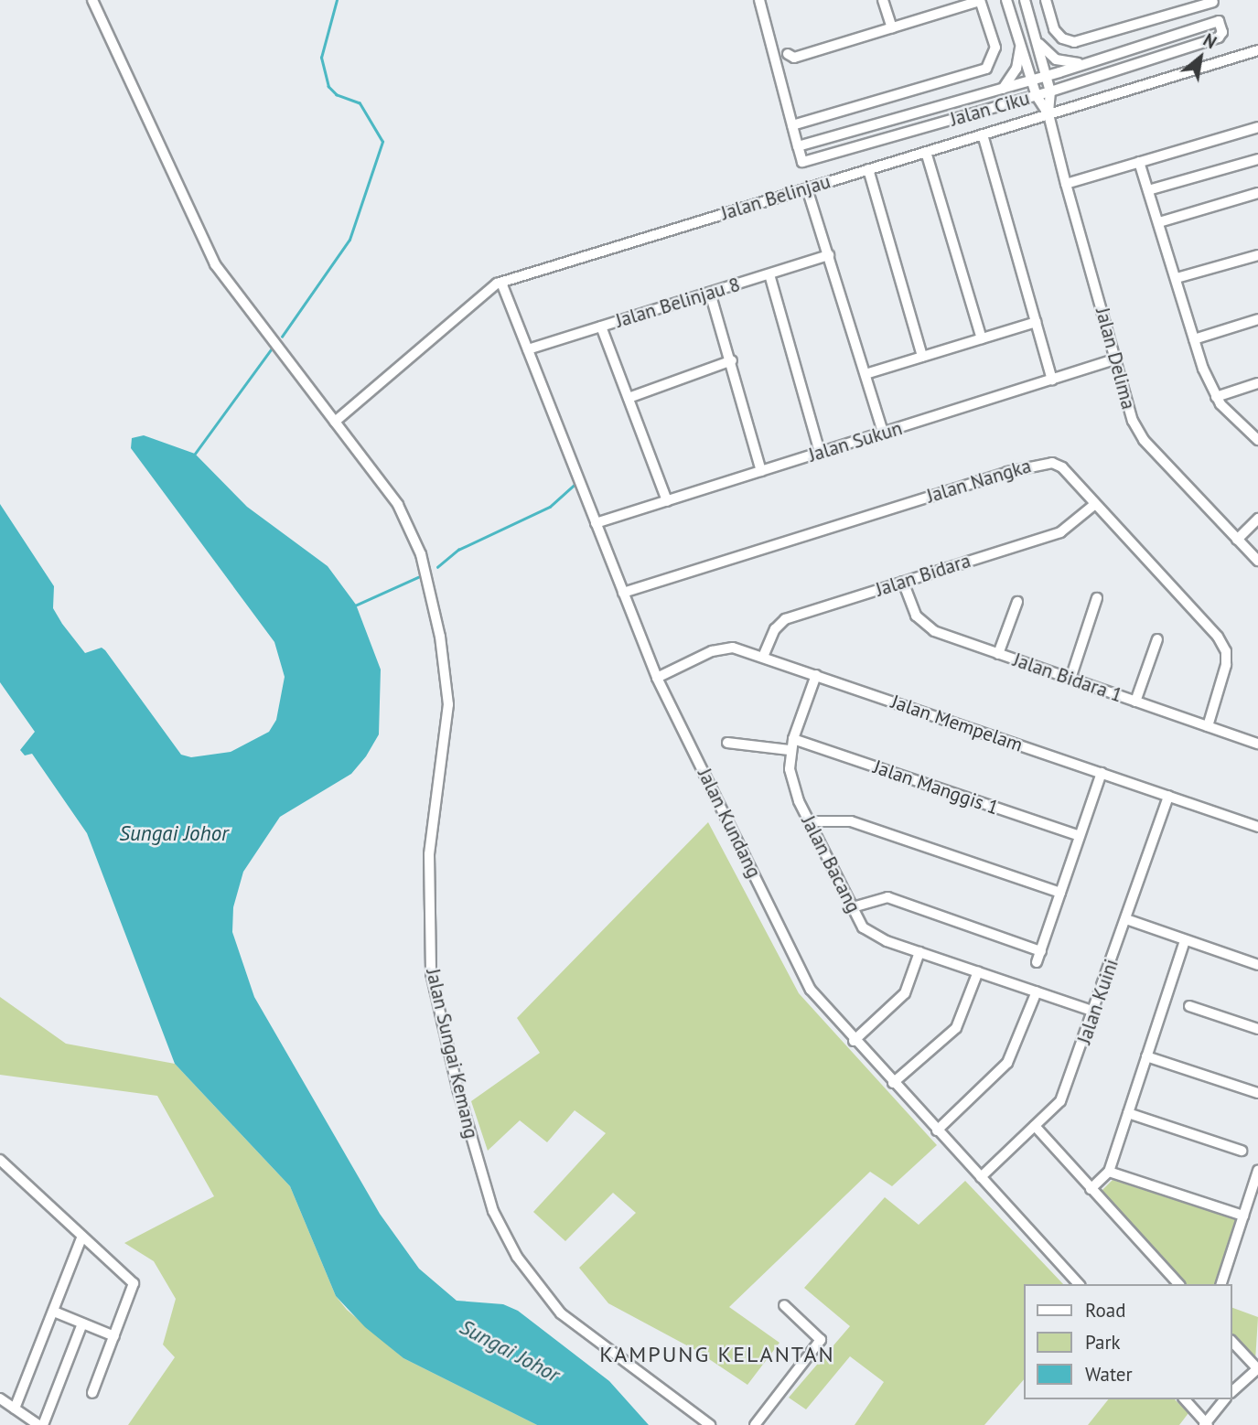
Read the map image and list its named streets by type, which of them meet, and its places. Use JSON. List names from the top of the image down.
{
  "streets": {
    "street": [
      "Jalan Ciku",
      "Jalan Belinjau",
      "Jalan Belinjau 8",
      "Jalan Delima",
      "Jalan Sukun",
      "Jalan Nangka",
      "Jalan Bidara",
      "Jalan Bidara 1",
      "Jalan Mempelam",
      "Jalan Manggis 1",
      "Jalan Kundang",
      "Jalan Bacang",
      "Jalan Kuini",
      "Jalan Sungai Kemang"
    ]
  },
  "crossings": [
    ["Jalan Ciku", "Jalan Delima"],
    ["Jalan Belinjau", "Jalan Delima"],
    ["Jalan Belinjau", "Jalan Kundang"],
    ["Jalan Belinjau", "Jalan Sungai Kemang"],
    ["Jalan Belinjau 8", "Jalan Kundang"],
    ["Jalan Delima", "Jalan Sukun"],
    ["Jalan Sukun", "Jalan Kundang"],
    ["Jalan Nangka", "Jalan Bidara"],
    ["Jalan Nangka", "Jalan Bidara 1"],
    ["Jalan Nangka", "Jalan Kundang"],
    ["Jalan Bidara", "Jalan Bidara 1"],
    ["Jalan Bidara", "Jalan Mempelam"],
    ["Jalan Mempelam", "Jalan Kundang"],
    ["Jalan Mempelam", "Jalan Bacang"],
    ["Jalan Mempelam", "Jalan Kuini"],
    ["Jalan Manggis 1", "Jalan Bacang"],
    ["Jalan Kundang", "Jalan Kuini"],
    ["Jalan Bacang", "Jalan Kuini"]
  ],
  "districts": ["KAMPUNG KELANTAN"],
  "water": ["Sungai Johor"],
  "legend": ["Road", "Park", "Water"],
  "north": "top right"
}
